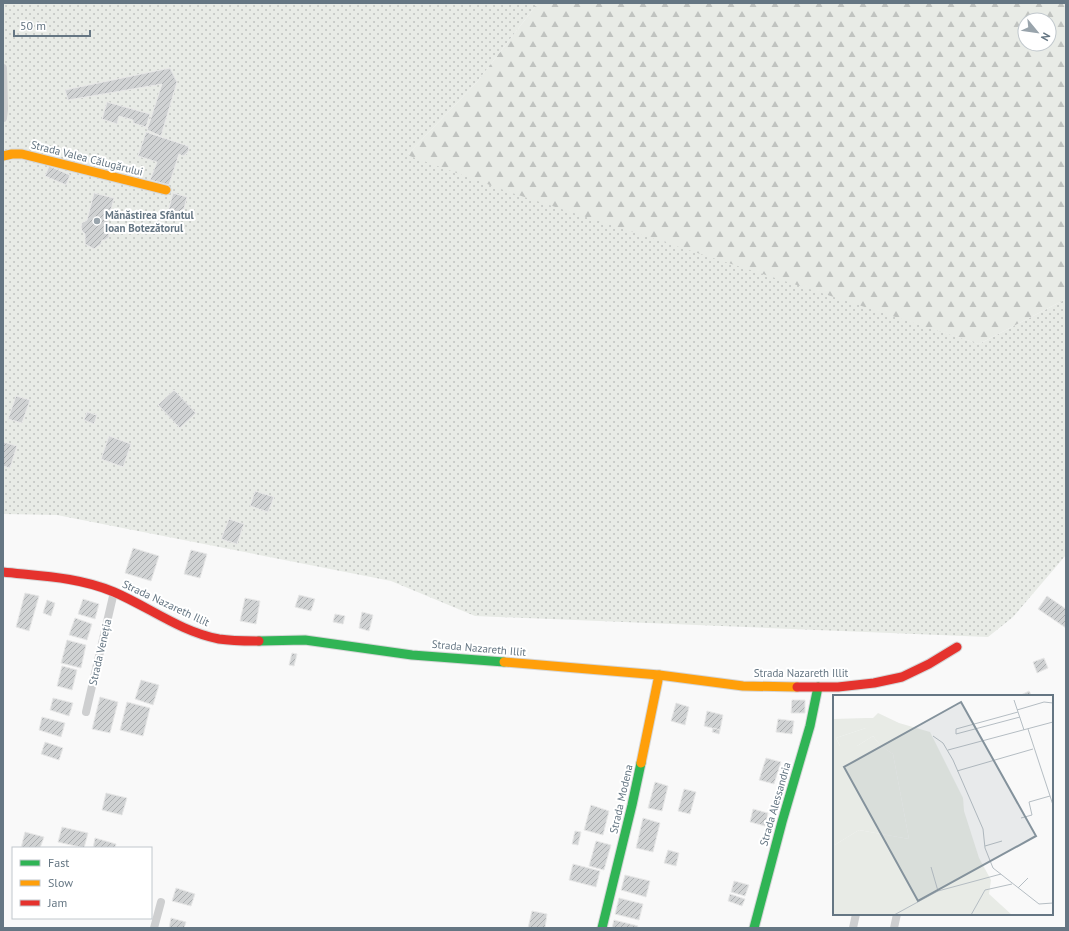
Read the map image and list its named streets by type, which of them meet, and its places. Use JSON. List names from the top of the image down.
{
  "streets": {
    "street": [
      "Strada Valea Călugărului",
      "Strada Nazareth Illit",
      "Strada Veneția",
      "Strada Modena",
      "Strada Alessandria"
    ]
  },
  "crossings": [
    ["Strada Nazareth Illit", "Strada Veneția"],
    ["Strada Nazareth Illit", "Strada Modena"],
    ["Strada Nazareth Illit", "Strada Alessandria"]
  ],
  "places": ["Mănăstirea Sfântul Ioan Botezătorul"],
  "legend": ["Fast", "Slow", "Jam"],
  "scale_bar": "50 m",
  "north": "bottom right"
}
